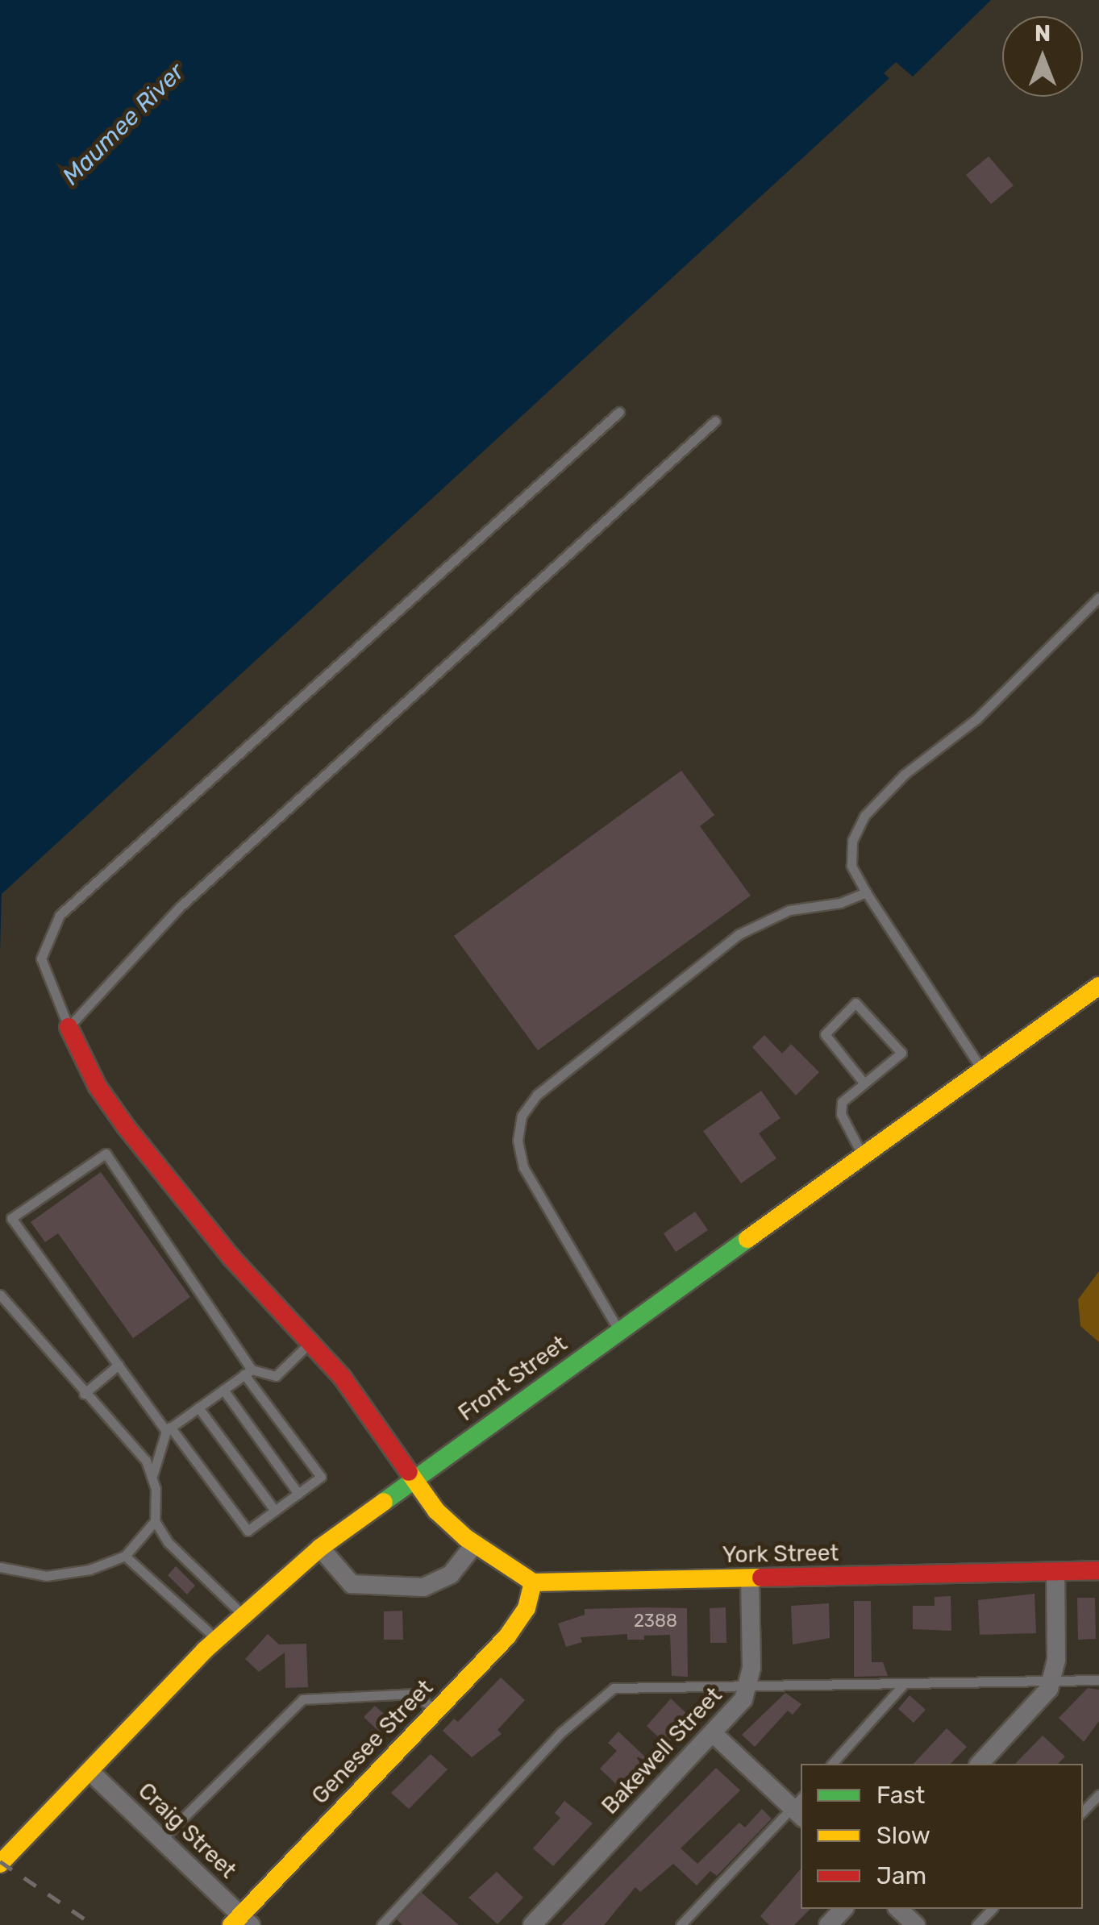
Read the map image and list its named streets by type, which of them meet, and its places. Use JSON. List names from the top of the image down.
{
  "streets": {
    "street": [
      "Front Street",
      "York Street",
      "Genesee Street",
      "Bakewell Street",
      "Craig Street"
    ]
  },
  "crossings": [
    ["Front Street", "Craig Street"],
    ["York Street", "Genesee Street"],
    ["York Street", "Bakewell Street"],
    ["Genesee Street", "Craig Street"]
  ],
  "water": ["Maumee River"],
  "house_numbers": ["2388"],
  "legend": ["Fast", "Slow", "Jam"],
  "north": "top"
}
